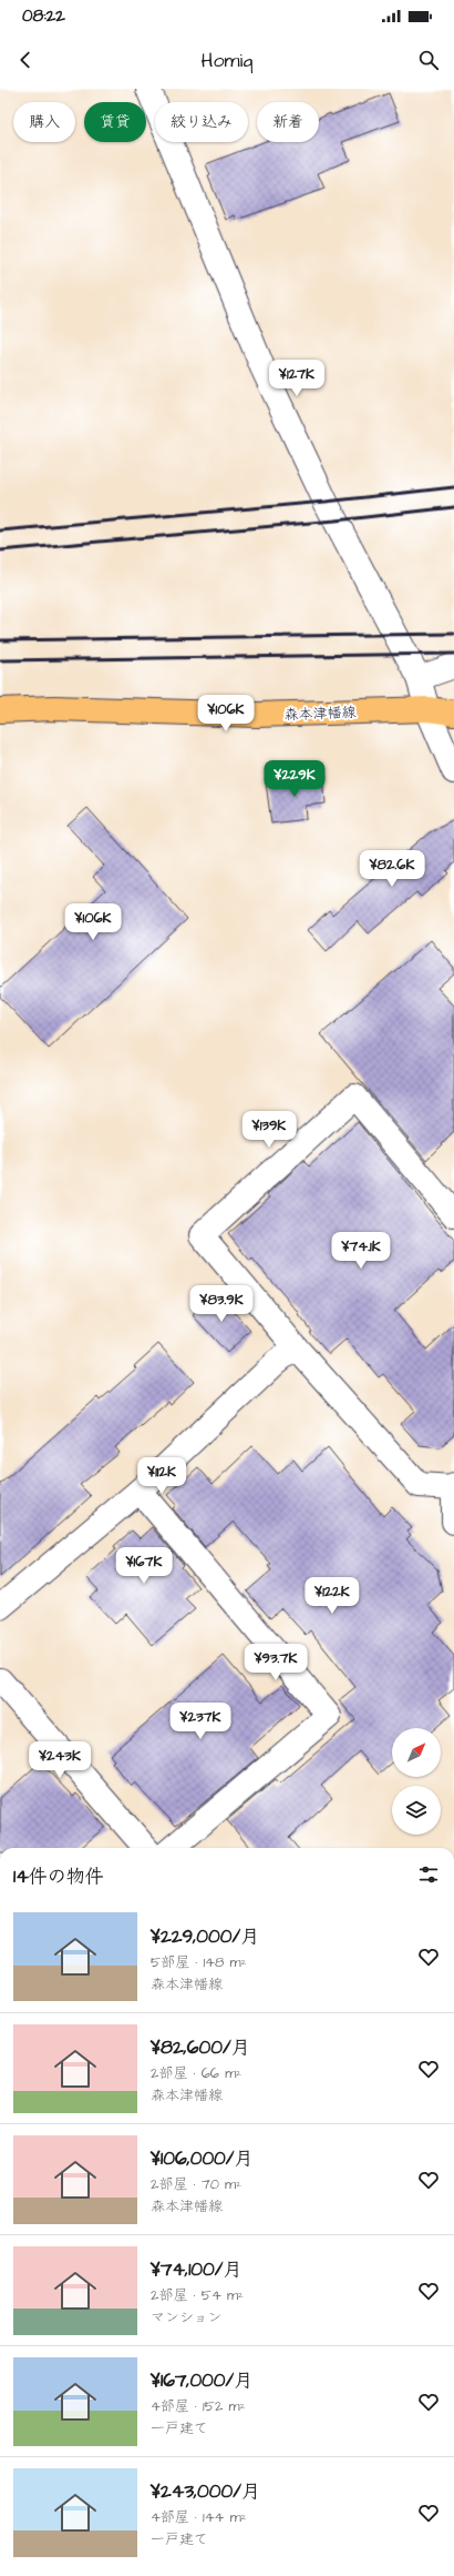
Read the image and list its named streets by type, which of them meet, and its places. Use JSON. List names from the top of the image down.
{
  "streets": {
    "main road": ["森本津幡線"]
  },
  "north": "top right",
  "page": {
    "status": "08:22",
    "header": "Homiq",
    "chip": [
      "購入",
      "賃貸",
      "絞り込み",
      "新着"
    ],
    "price": [
      "¥127K",
      "¥106K",
      "¥229K",
      "¥82.6K",
      "¥106K",
      "¥139K",
      "¥74.1K",
      "¥83.9K",
      "¥112K",
      "¥167K",
      "¥122K",
      "¥93.7K",
      "¥237K",
      "¥243K"
    ],
    "heading": "14件の物件",
    "list": [
      {
        "name": "¥229,000/月",
        "note": "5部屋 · 148 m² · 森本津幡線"
      },
      {
        "name": "¥82,600/月",
        "note": "2部屋 · 66 m² · 森本津幡線"
      },
      {
        "name": "¥106,000/月",
        "note": "2部屋 · 70 m² · 森本津幡線"
      },
      {
        "name": "¥74,100/月",
        "note": "2部屋 · 54 m² · マンション"
      },
      {
        "name": "¥167,000/月",
        "note": "4部屋 · 152 m² · 一戸建て"
      },
      {
        "name": "¥243,000/月",
        "note": "4部屋 · 144 m² · 一戸建て"
      }
    ]
  }
}
